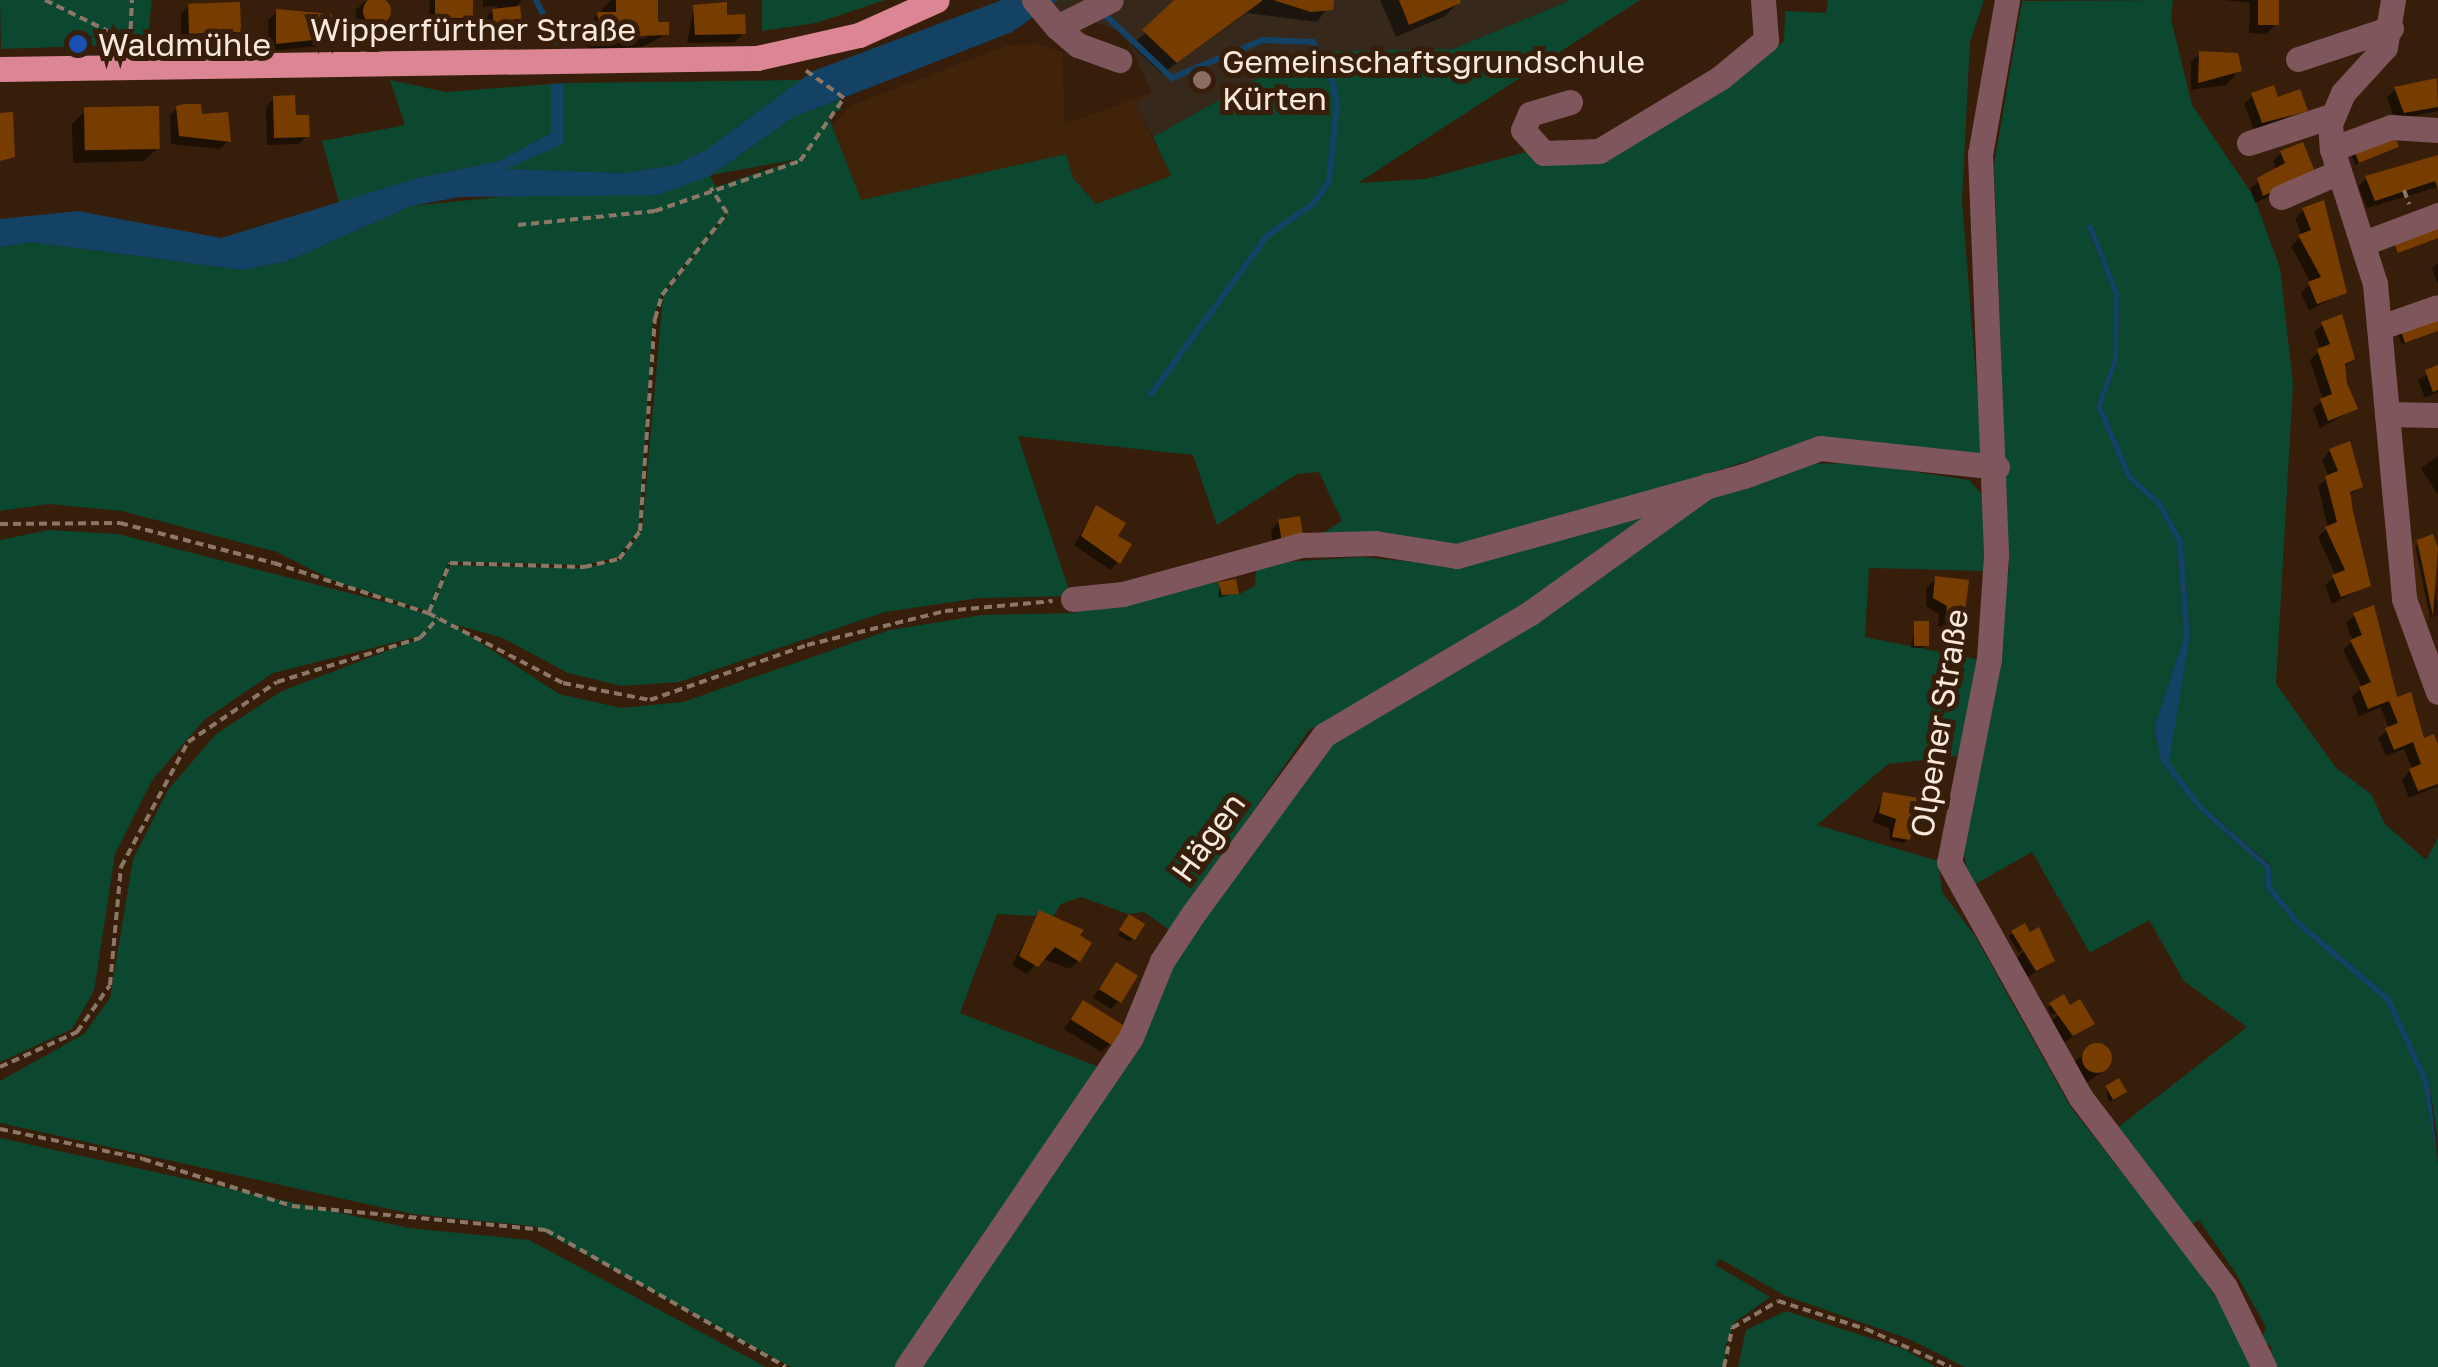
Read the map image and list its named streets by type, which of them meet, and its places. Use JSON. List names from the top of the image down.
{
  "streets": {
    "main road": ["Wipperfürther Straße"],
    "street": ["Olpener Straße", "Hägen"]
  },
  "crossings": [
    ["Olpener Straße", "Hägen"]
  ],
  "places": ["Waldmühle", "Gemeinschaftsgrundschule Kürten"]
}
